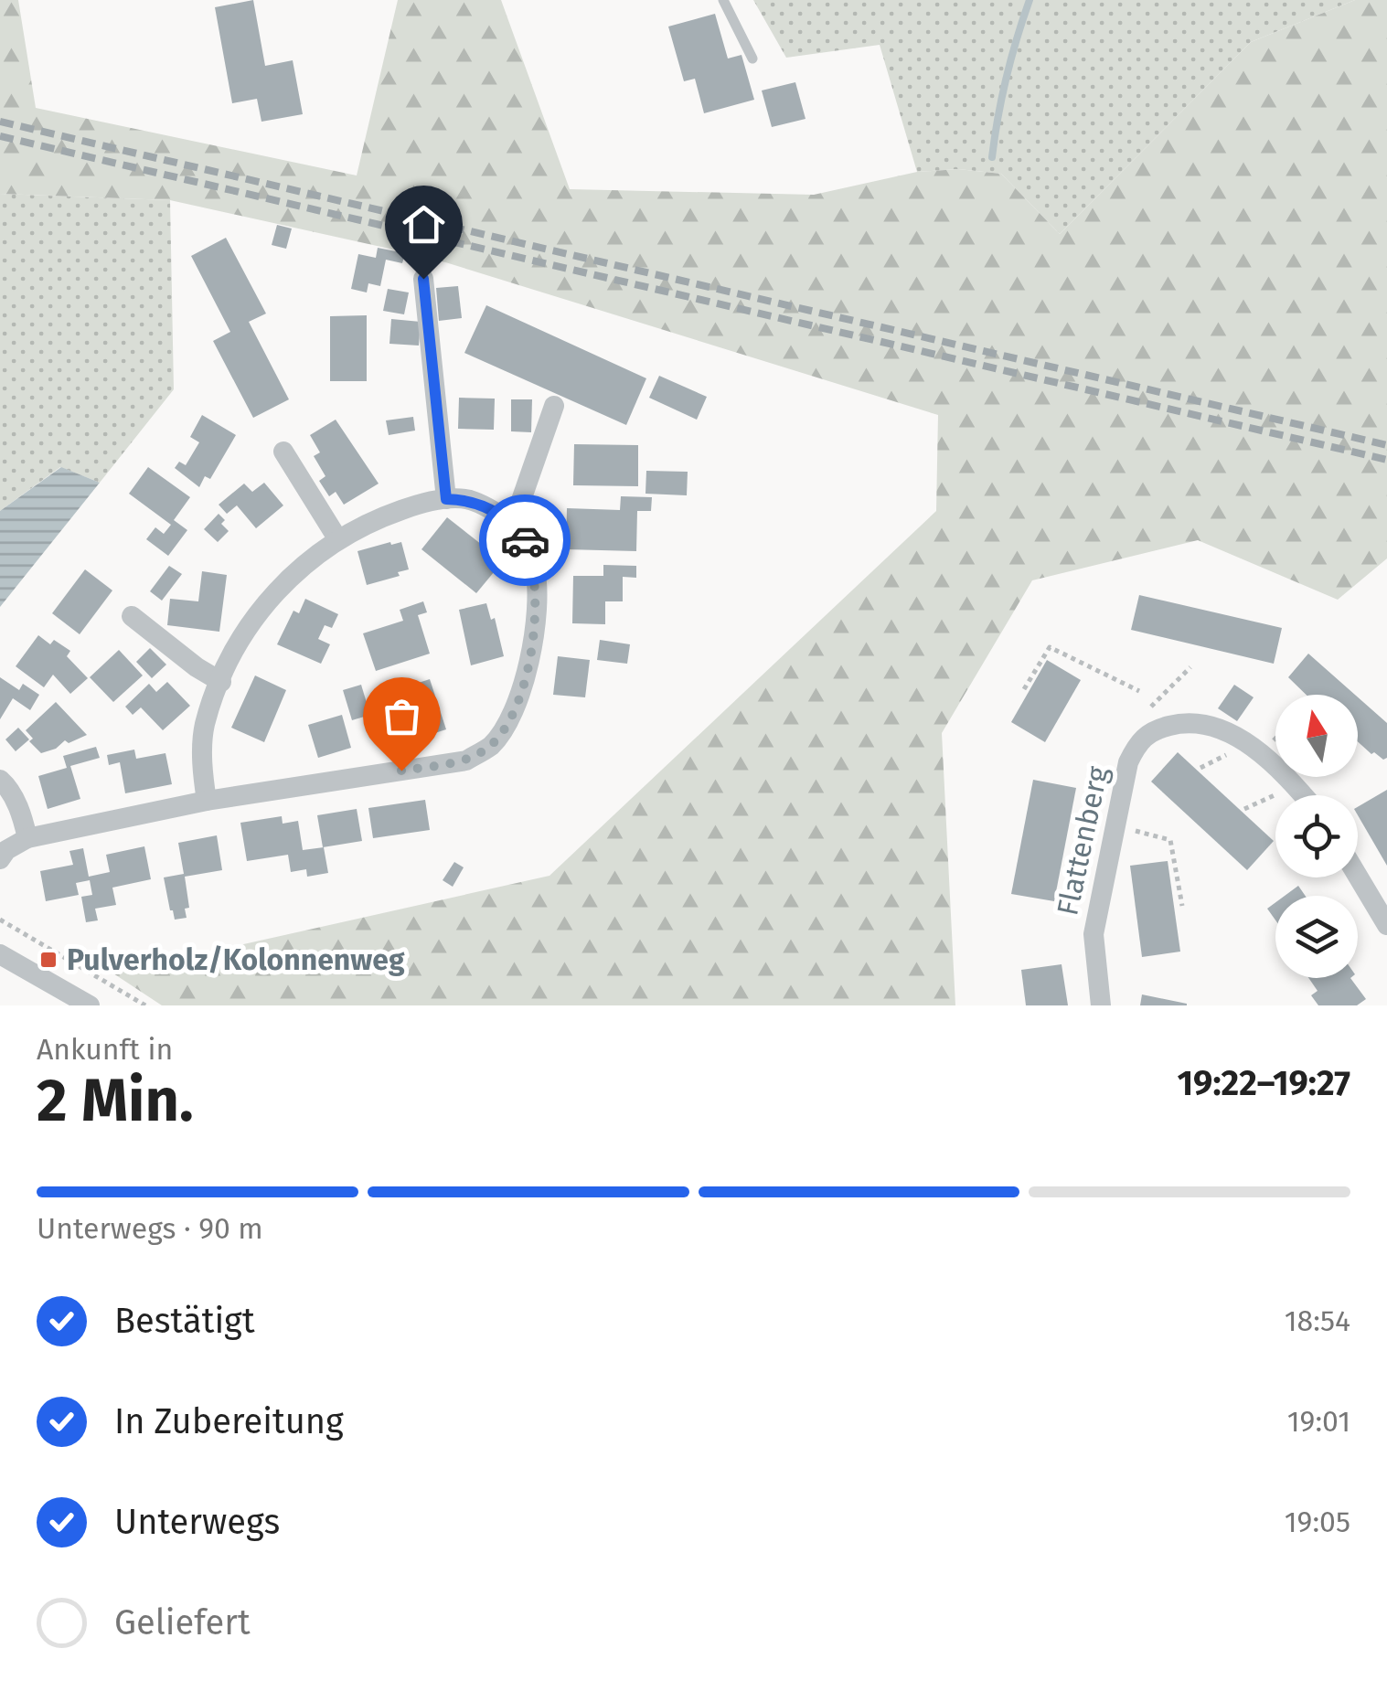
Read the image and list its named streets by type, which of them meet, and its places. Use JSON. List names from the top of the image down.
{
  "streets": {
    "street": ["Flattenberg"]
  },
  "places": {
    "transit": ["Pulverholz/Kolonnenweg"]
  },
  "north": "top",
  "page": {
    "heading": ["2 Min.", "Ankunft in", "19:22–19:27"],
    "bar": "Unterwegs · 90 m",
    "list": [
      ["Bestätigt", "18:54"],
      ["In Zubereitung", "19:01"],
      ["Unterwegs", "19:05"],
      "Geliefert"
    ]
  }
}
